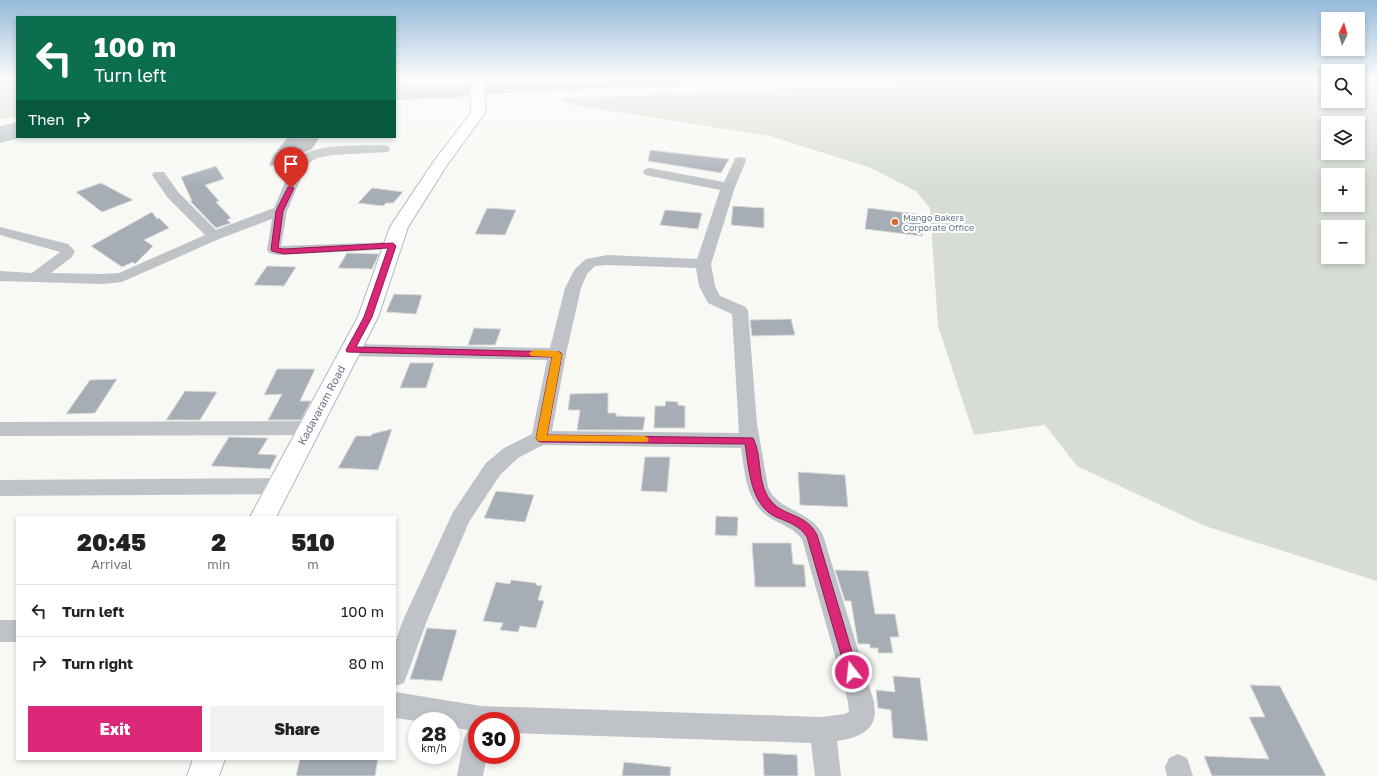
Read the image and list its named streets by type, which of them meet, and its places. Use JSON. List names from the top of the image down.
{
  "streets": {
    "main road": ["Kadavaram Road"]
  },
  "places": ["Mango Bakers Corporate Office"],
  "north": "top",
  "page": {
    "map_buttons": ["+", "−"],
    "turn": ["100 m", "Turn left"],
    "then": "Then",
    "eta": [
      "20:45",
      "Arrival",
      "2",
      "min",
      "510",
      "m"
    ],
    "list": [
      {
        "name": "Turn left",
        "value": "100 m"
      },
      {
        "name": "Turn right",
        "value": "80 m"
      }
    ],
    "buttons": ["Exit", "Share"],
    "speed": "28 km/h",
    "limit": "30"
  }
}
